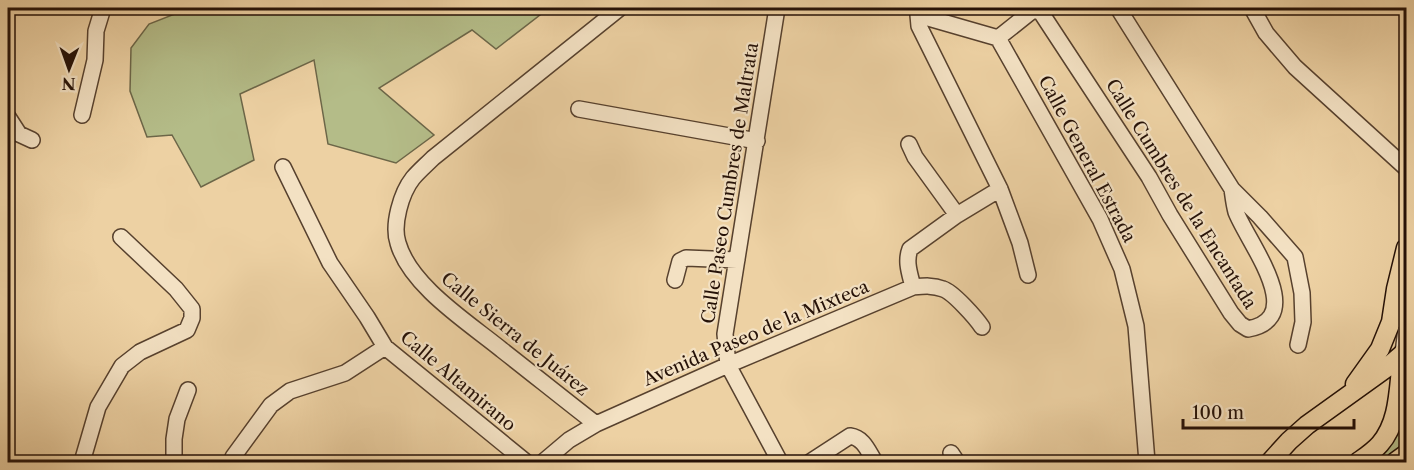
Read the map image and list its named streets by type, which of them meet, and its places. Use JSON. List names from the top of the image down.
{
  "streets": {
    "street": [
      "Calle General Estrada",
      "Calle Paseo Cumbres de Maltrata",
      "Calle Cumbres de la Encantada",
      "Avenida Paseo de la Mixteca",
      "Calle Sierra de Juárez",
      "Calle Altamirano"
    ]
  },
  "crossings": [
    ["Calle General Estrada", "Calle Cumbres de la Encantada"],
    ["Calle Paseo Cumbres de Maltrata", "Avenida Paseo de la Mixteca"],
    ["Avenida Paseo de la Mixteca", "Calle Sierra de Juárez"]
  ],
  "scale_bar": "100 m",
  "north": "bottom"
}
